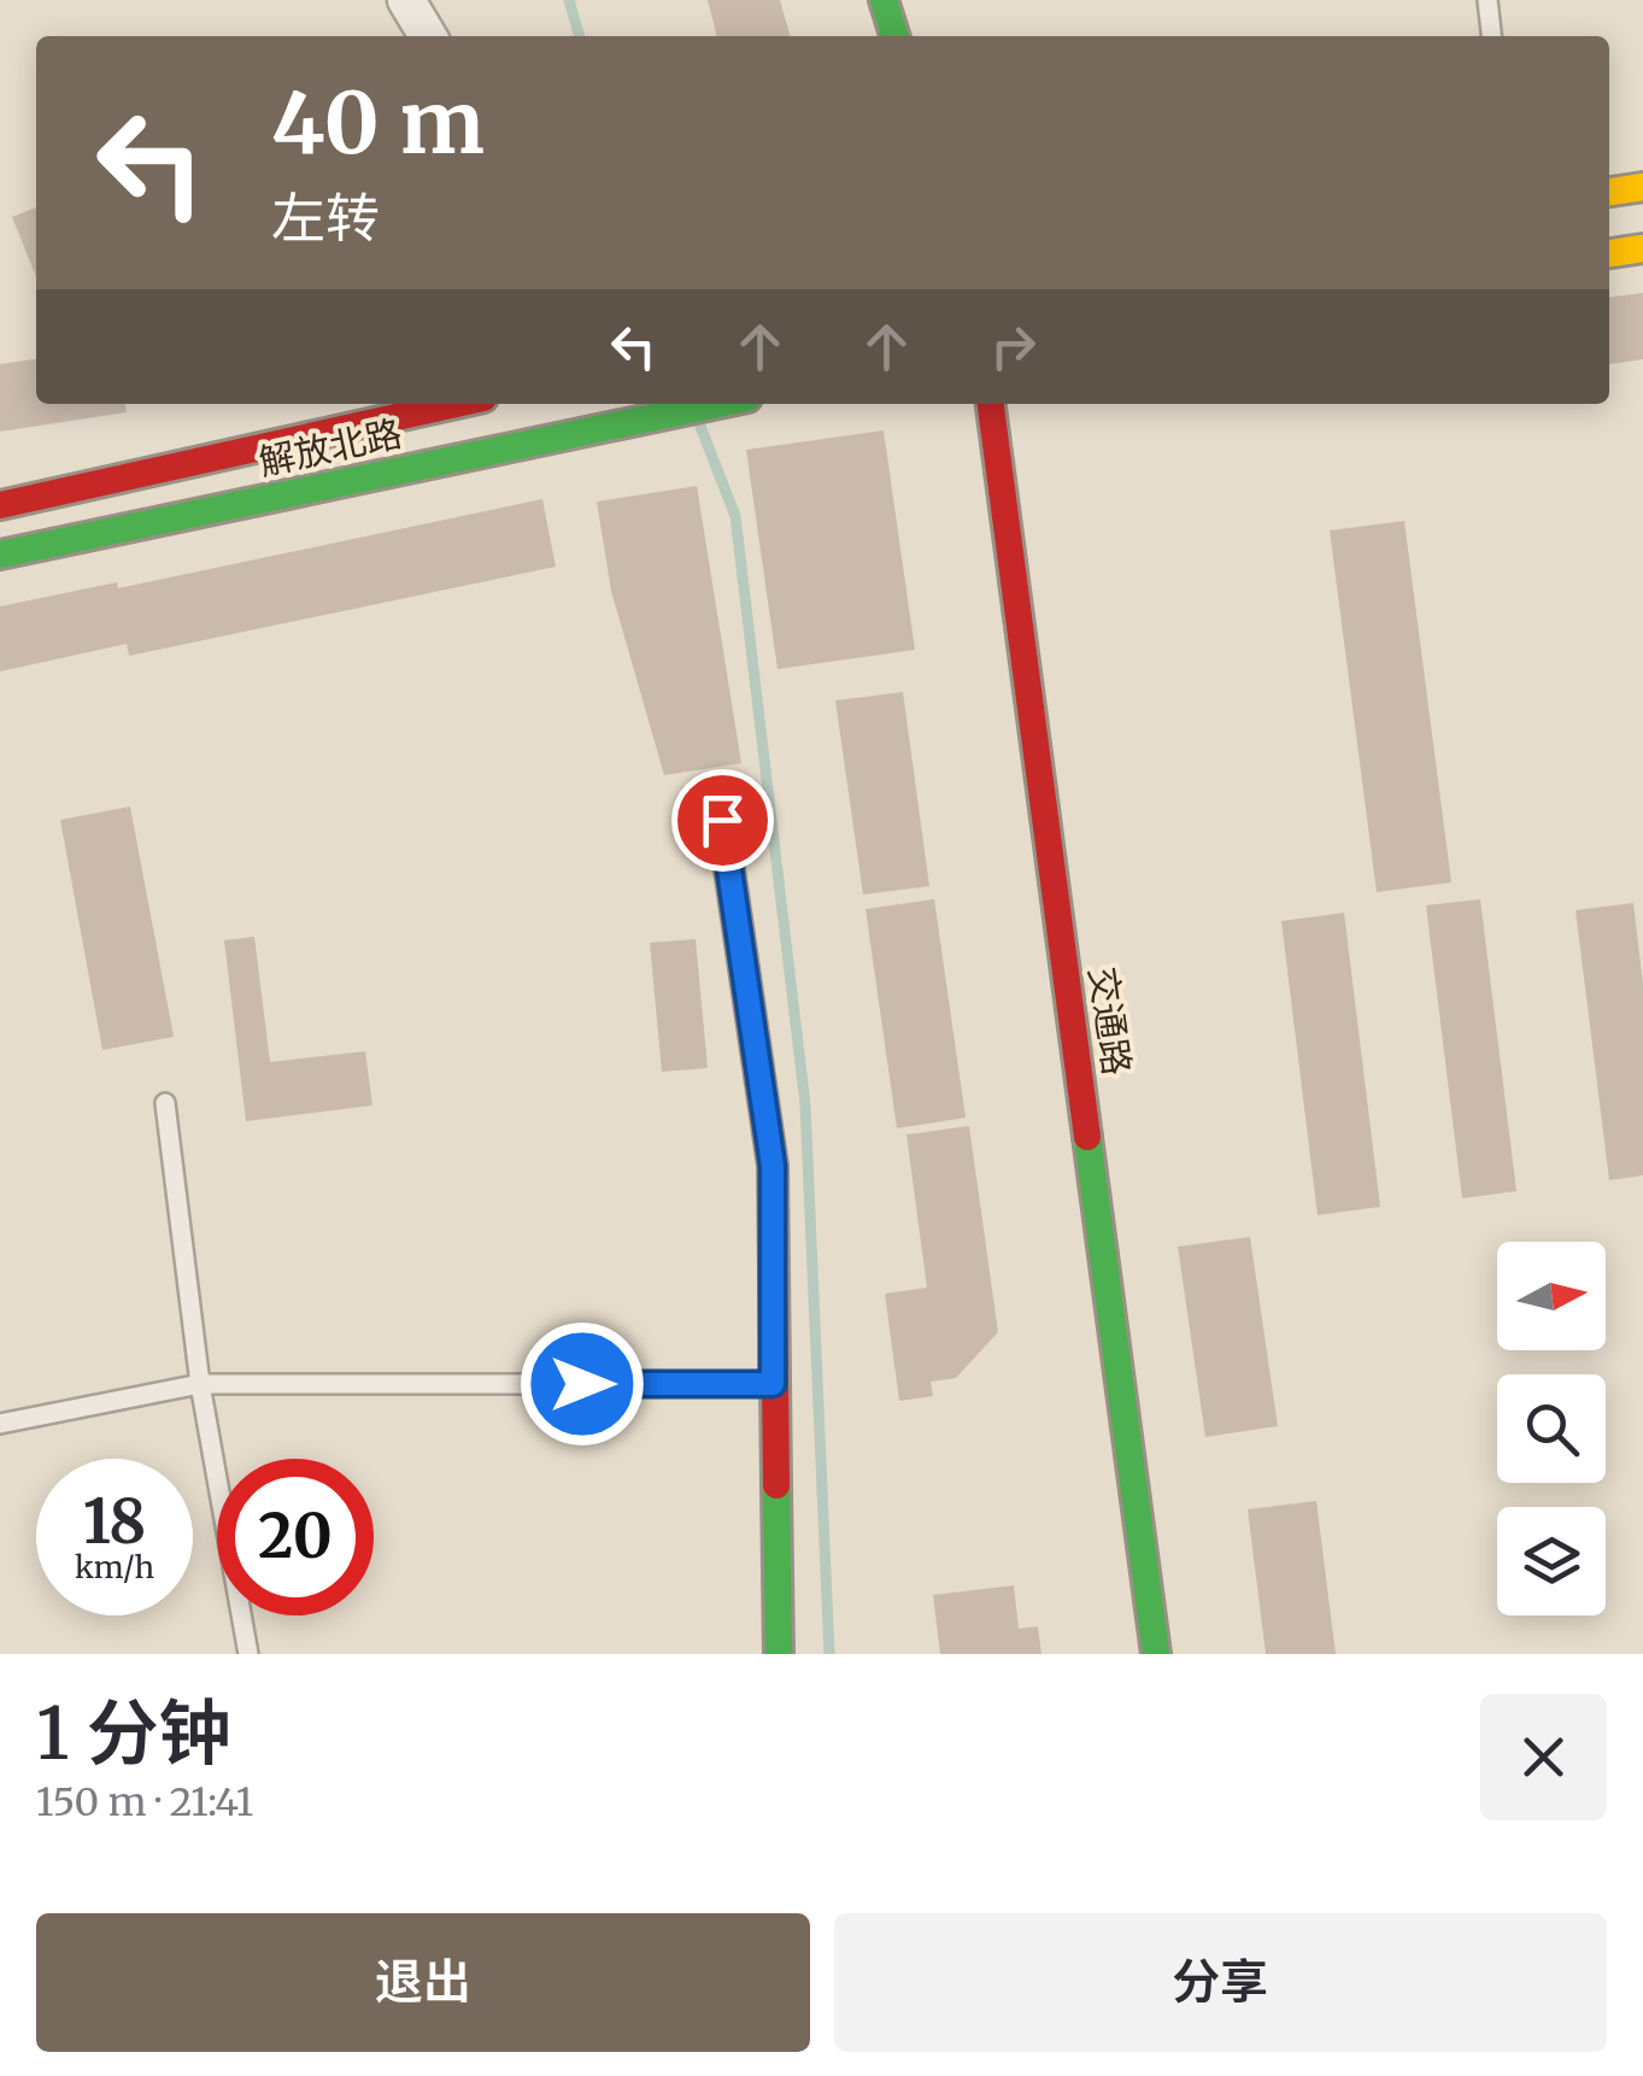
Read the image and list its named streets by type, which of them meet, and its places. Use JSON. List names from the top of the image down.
{
  "streets": {
    "street": ["解放北路", "交通路"]
  },
  "north": "right",
  "page": {
    "turn": ["40 m", "左转"],
    "speed": "18 km/h",
    "limit": "20",
    "heading": ["1 分钟", "150 m · 21:41"],
    "buttons": ["退出", "分享"]
  }
}
